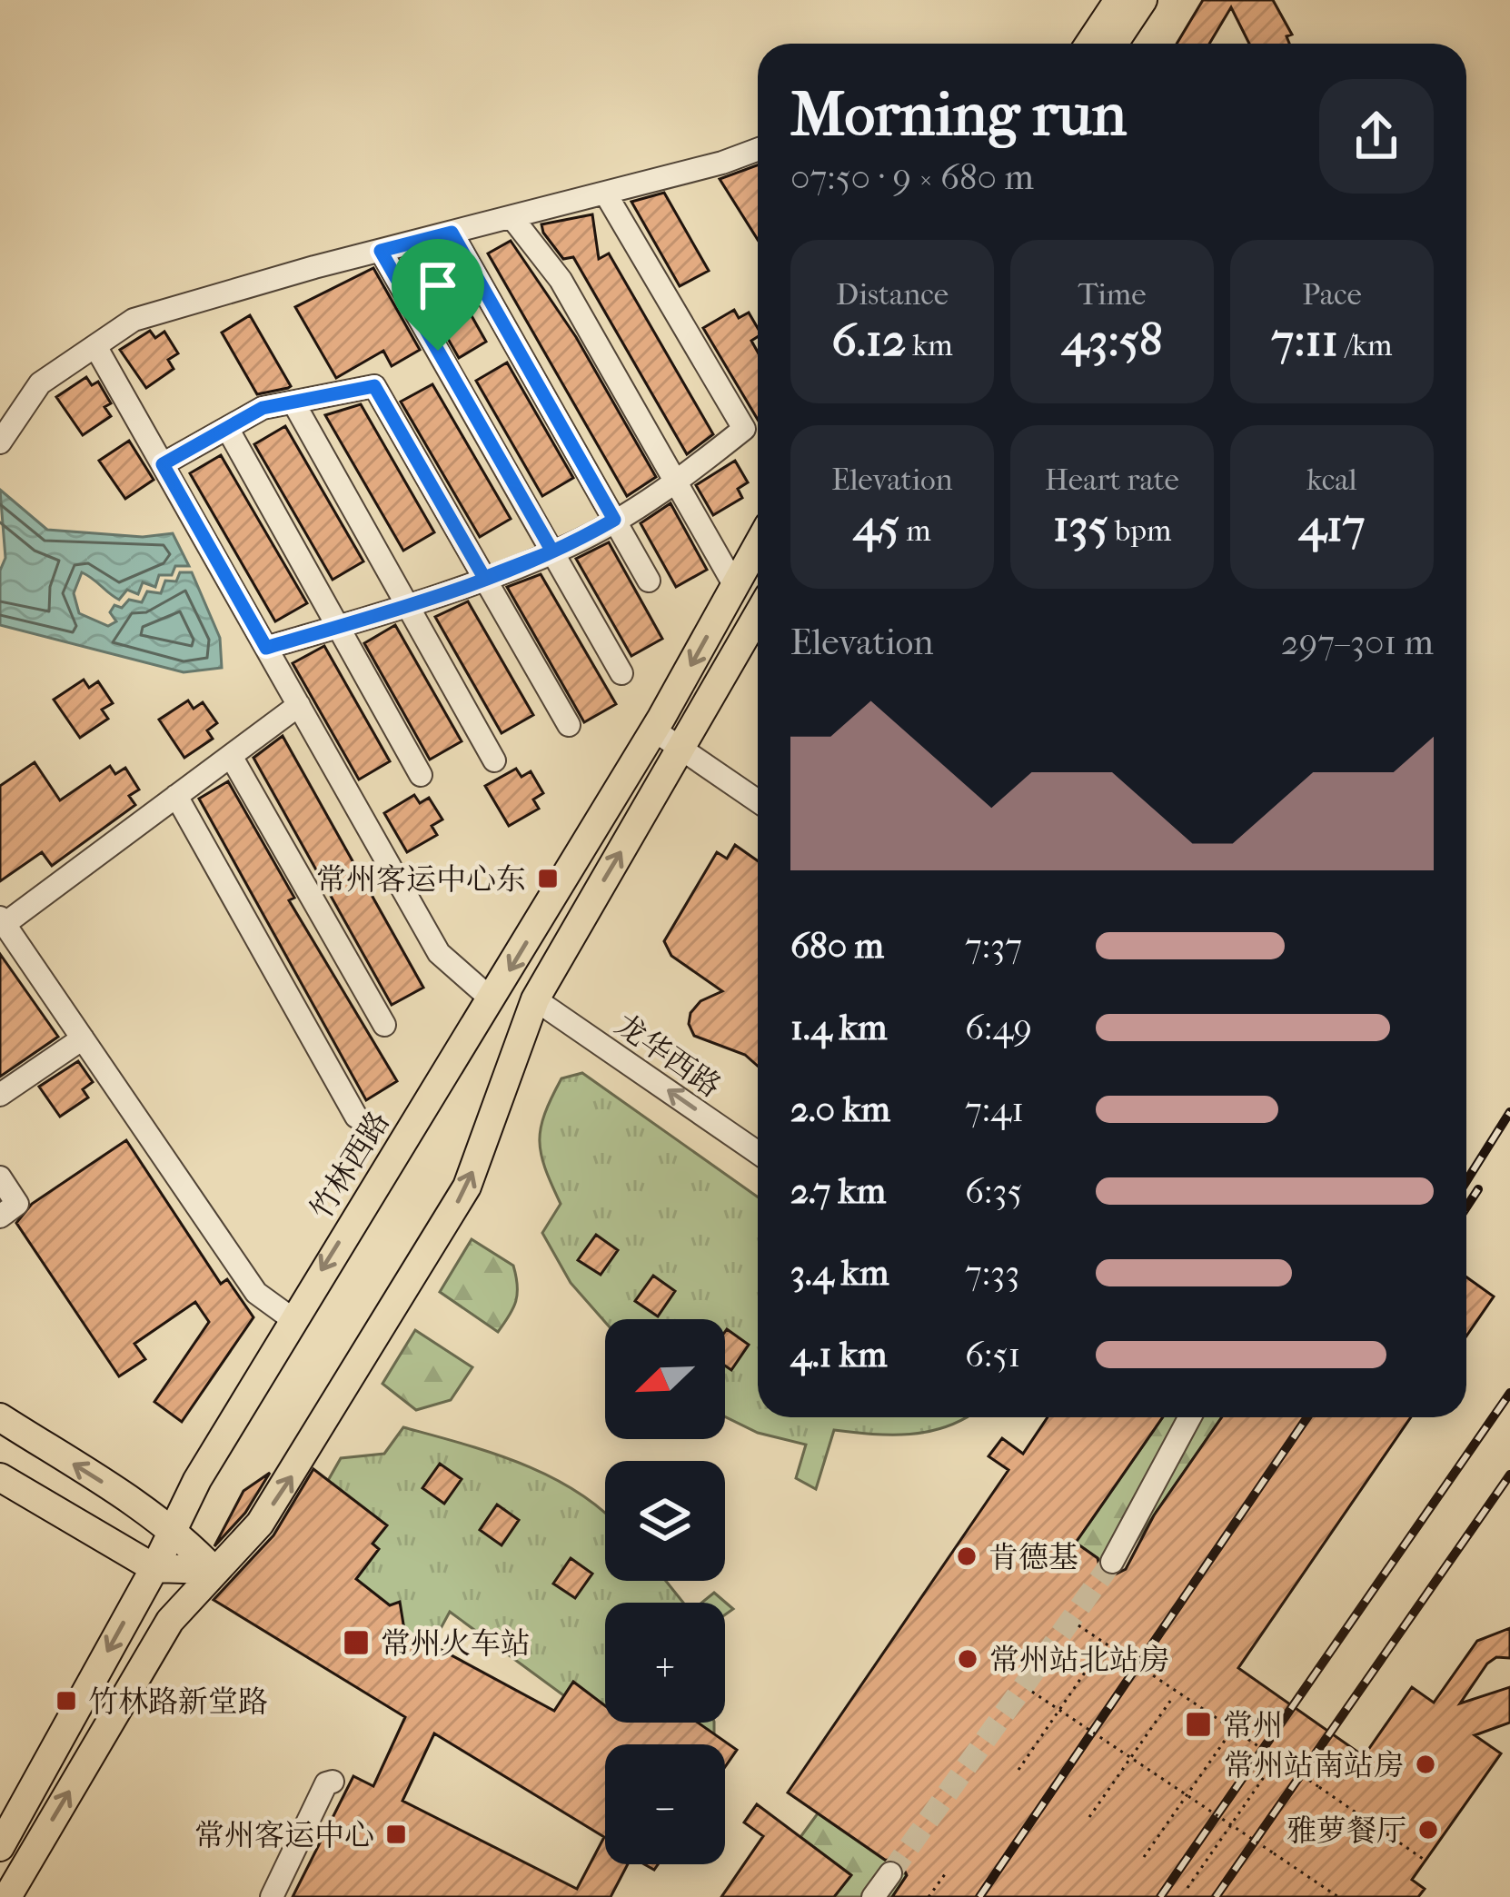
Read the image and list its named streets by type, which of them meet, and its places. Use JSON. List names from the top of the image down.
{
  "streets": {
    "main road": ["竹林西路"],
    "street": ["龙华西路"]
  },
  "one_way": ["龙华西路"],
  "places": {
    "transit": [
      "常州客运中心东",
      "常州火车站",
      "竹林路新堂路",
      "常州",
      "常州客运中心"
    ],
    "other": [
      "肯德基",
      "常州站北站房",
      "常州站南站房",
      "雅萝餐厅"
    ]
  },
  "north": "bottom left",
  "page": {
    "heading": ["Morning run", "07:50 · 9 × 680 m"],
    "stats": [
      ["Distance", "6.12 km"],
      ["Time", "43:58"],
      ["Pace", "7:11 /km"],
      ["Elevation", "45 m"],
      ["Heart rate", "135 bpm"],
      ["kcal", "417"]
    ],
    "chart": ["Elevation", "297–301 m"],
    "list": [
      {
        "name": "680 m",
        "note": "7:37"
      },
      {
        "name": "1.4 km",
        "note": "6:49"
      },
      {
        "name": "2.0 km",
        "note": "7:41"
      },
      {
        "name": "2.7 km",
        "note": "6:35"
      },
      {
        "name": "3.4 km",
        "note": "7:33"
      },
      {
        "name": "4.1 km",
        "note": "6:51"
      }
    ],
    "map_buttons": ["+", "−"]
  }
}
